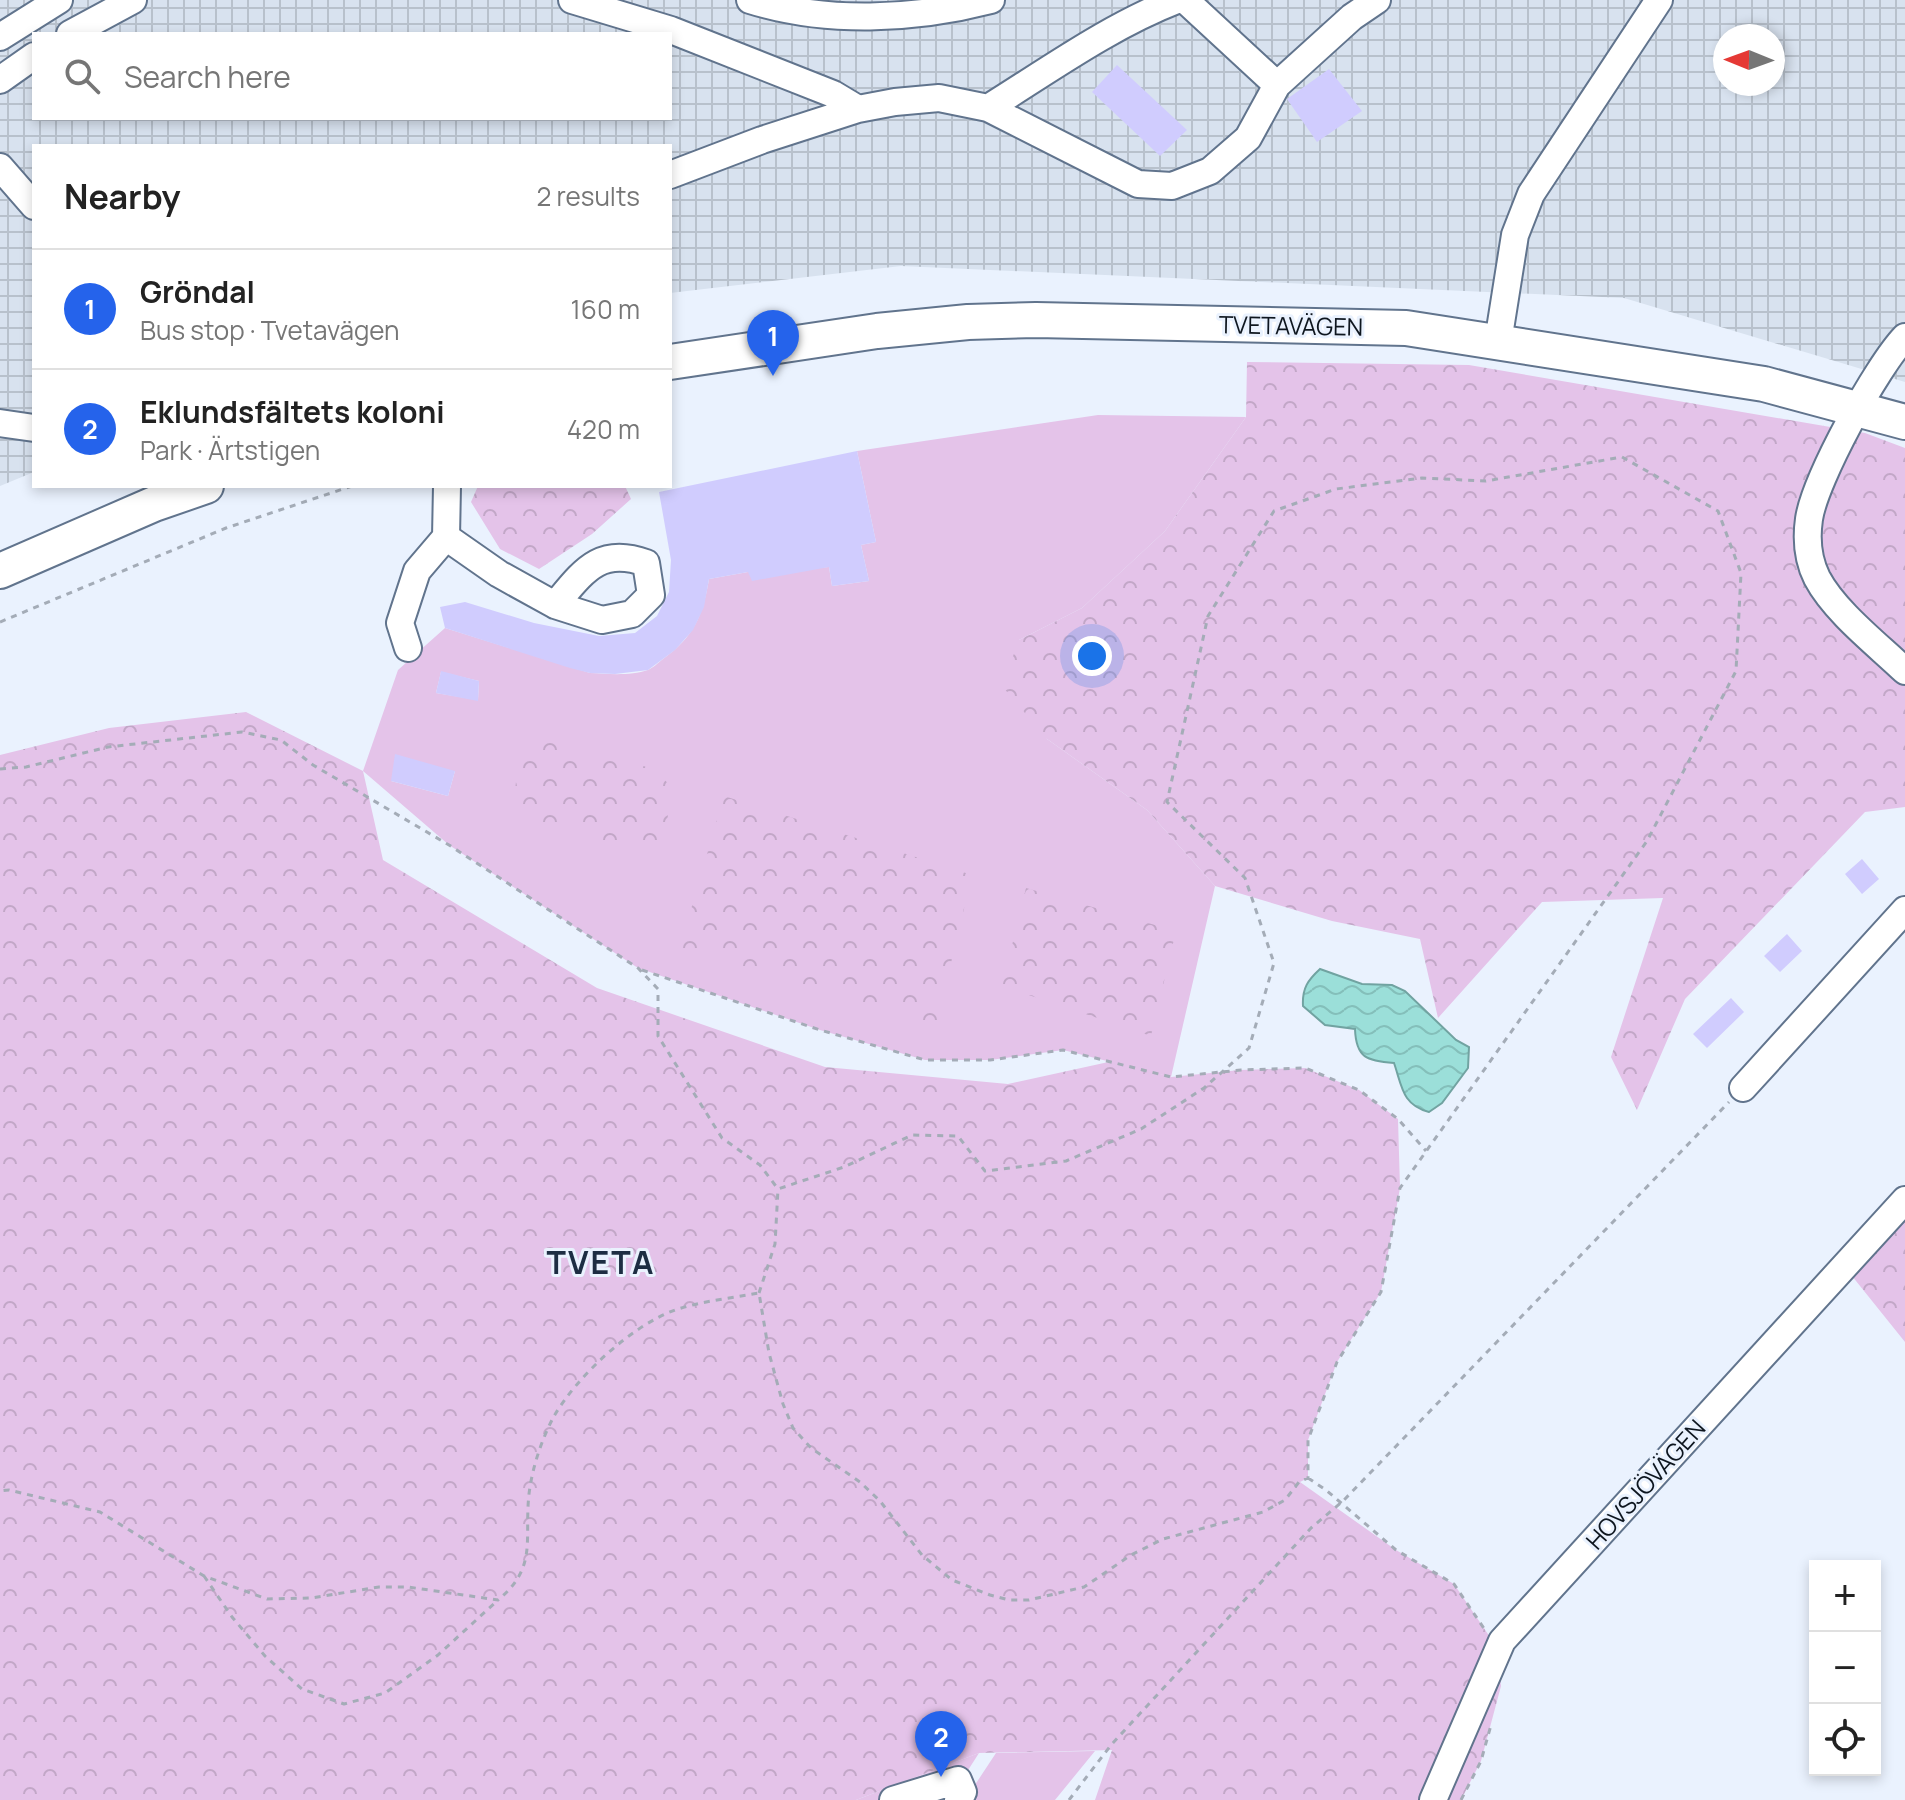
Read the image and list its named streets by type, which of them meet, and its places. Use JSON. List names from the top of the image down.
{
  "streets": {
    "main road": ["TVETAVÄGEN"],
    "street": ["HOVSJÖVÄGEN"]
  },
  "districts": ["TVETA"],
  "north": "left",
  "page": {
    "search": "Search here",
    "heading": ["Nearby", "2 results"],
    "list": [
      {
        "mark": "1",
        "name": "Gröndal",
        "note": "Bus stop · Tvetavägen",
        "value": "160 m"
      },
      {
        "mark": "2",
        "name": "Eklundsfältets koloni",
        "note": "Park · Ärtstigen",
        "value": "420 m"
      }
    ],
    "pins": ["1", "2"],
    "map_buttons": ["+", "−"]
  }
}
